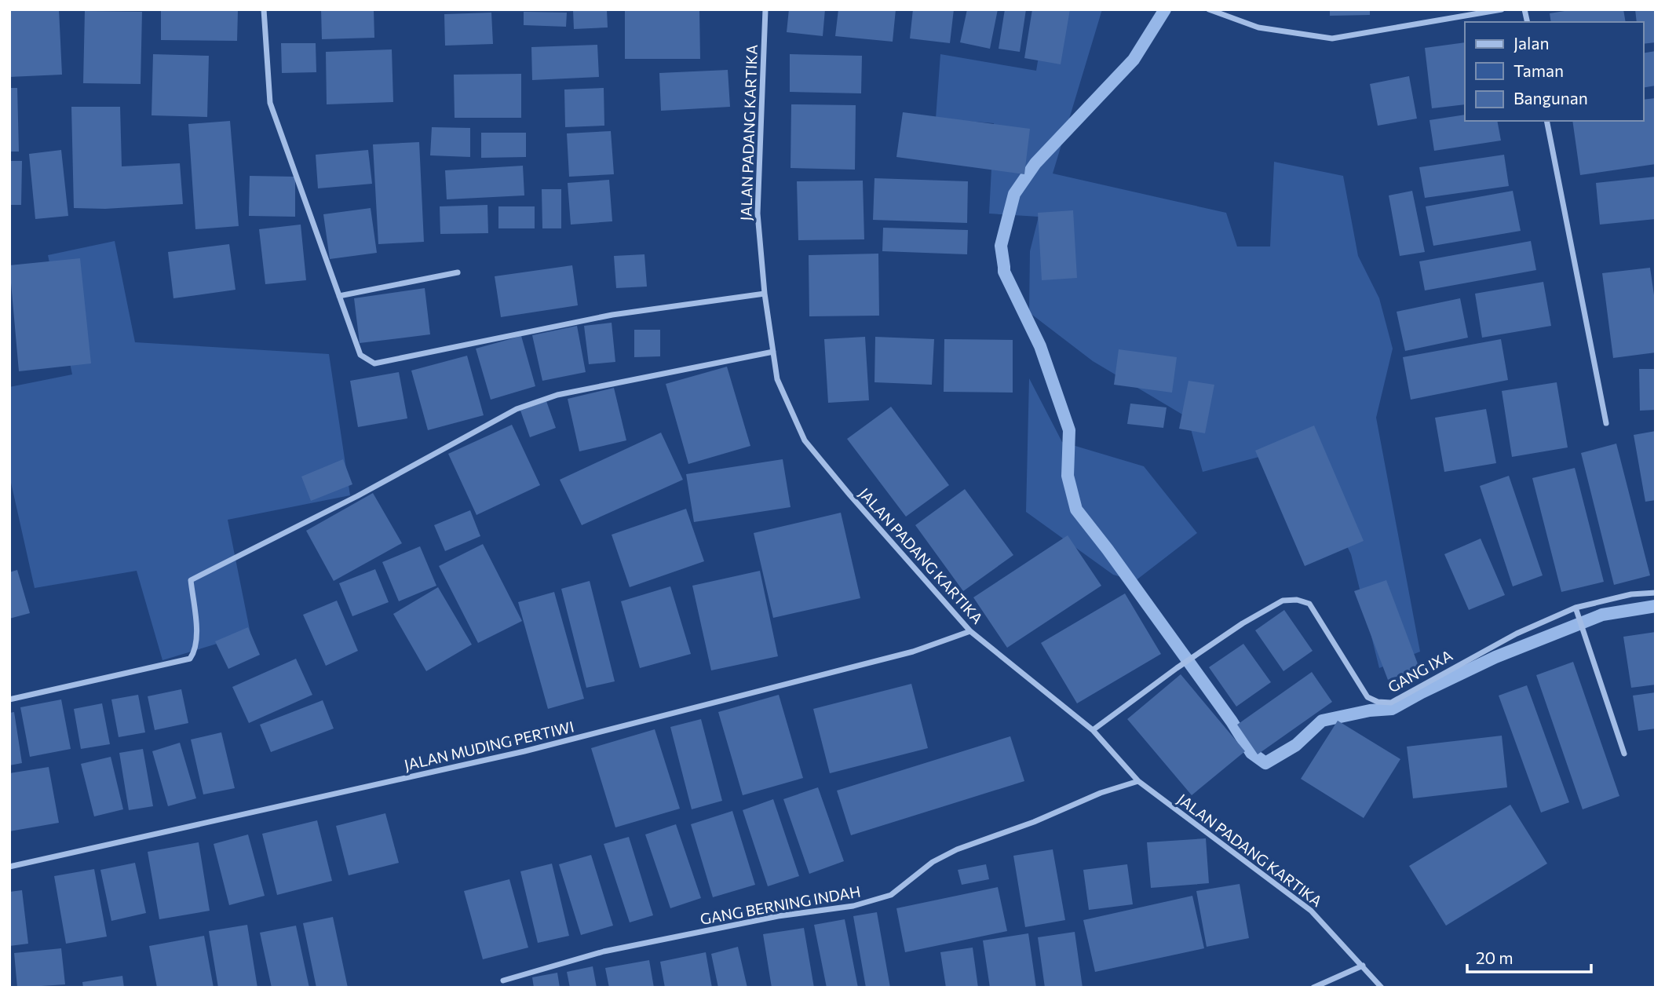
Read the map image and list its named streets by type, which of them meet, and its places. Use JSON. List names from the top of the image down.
{
  "streets": {
    "street": [
      "JALAN PADANG KARTIKA",
      "GANG IXA",
      "JALAN MUDING PERTIWI",
      "GANG BERNING INDAH"
    ]
  },
  "crossings": [
    ["JALAN PADANG KARTIKA", "GANG IXA"],
    ["JALAN PADANG KARTIKA", "JALAN MUDING PERTIWI"],
    ["JALAN PADANG KARTIKA", "GANG BERNING INDAH"]
  ],
  "legend": ["Jalan", "Taman", "Bangunan"],
  "scale_bar": "20 m"
}
